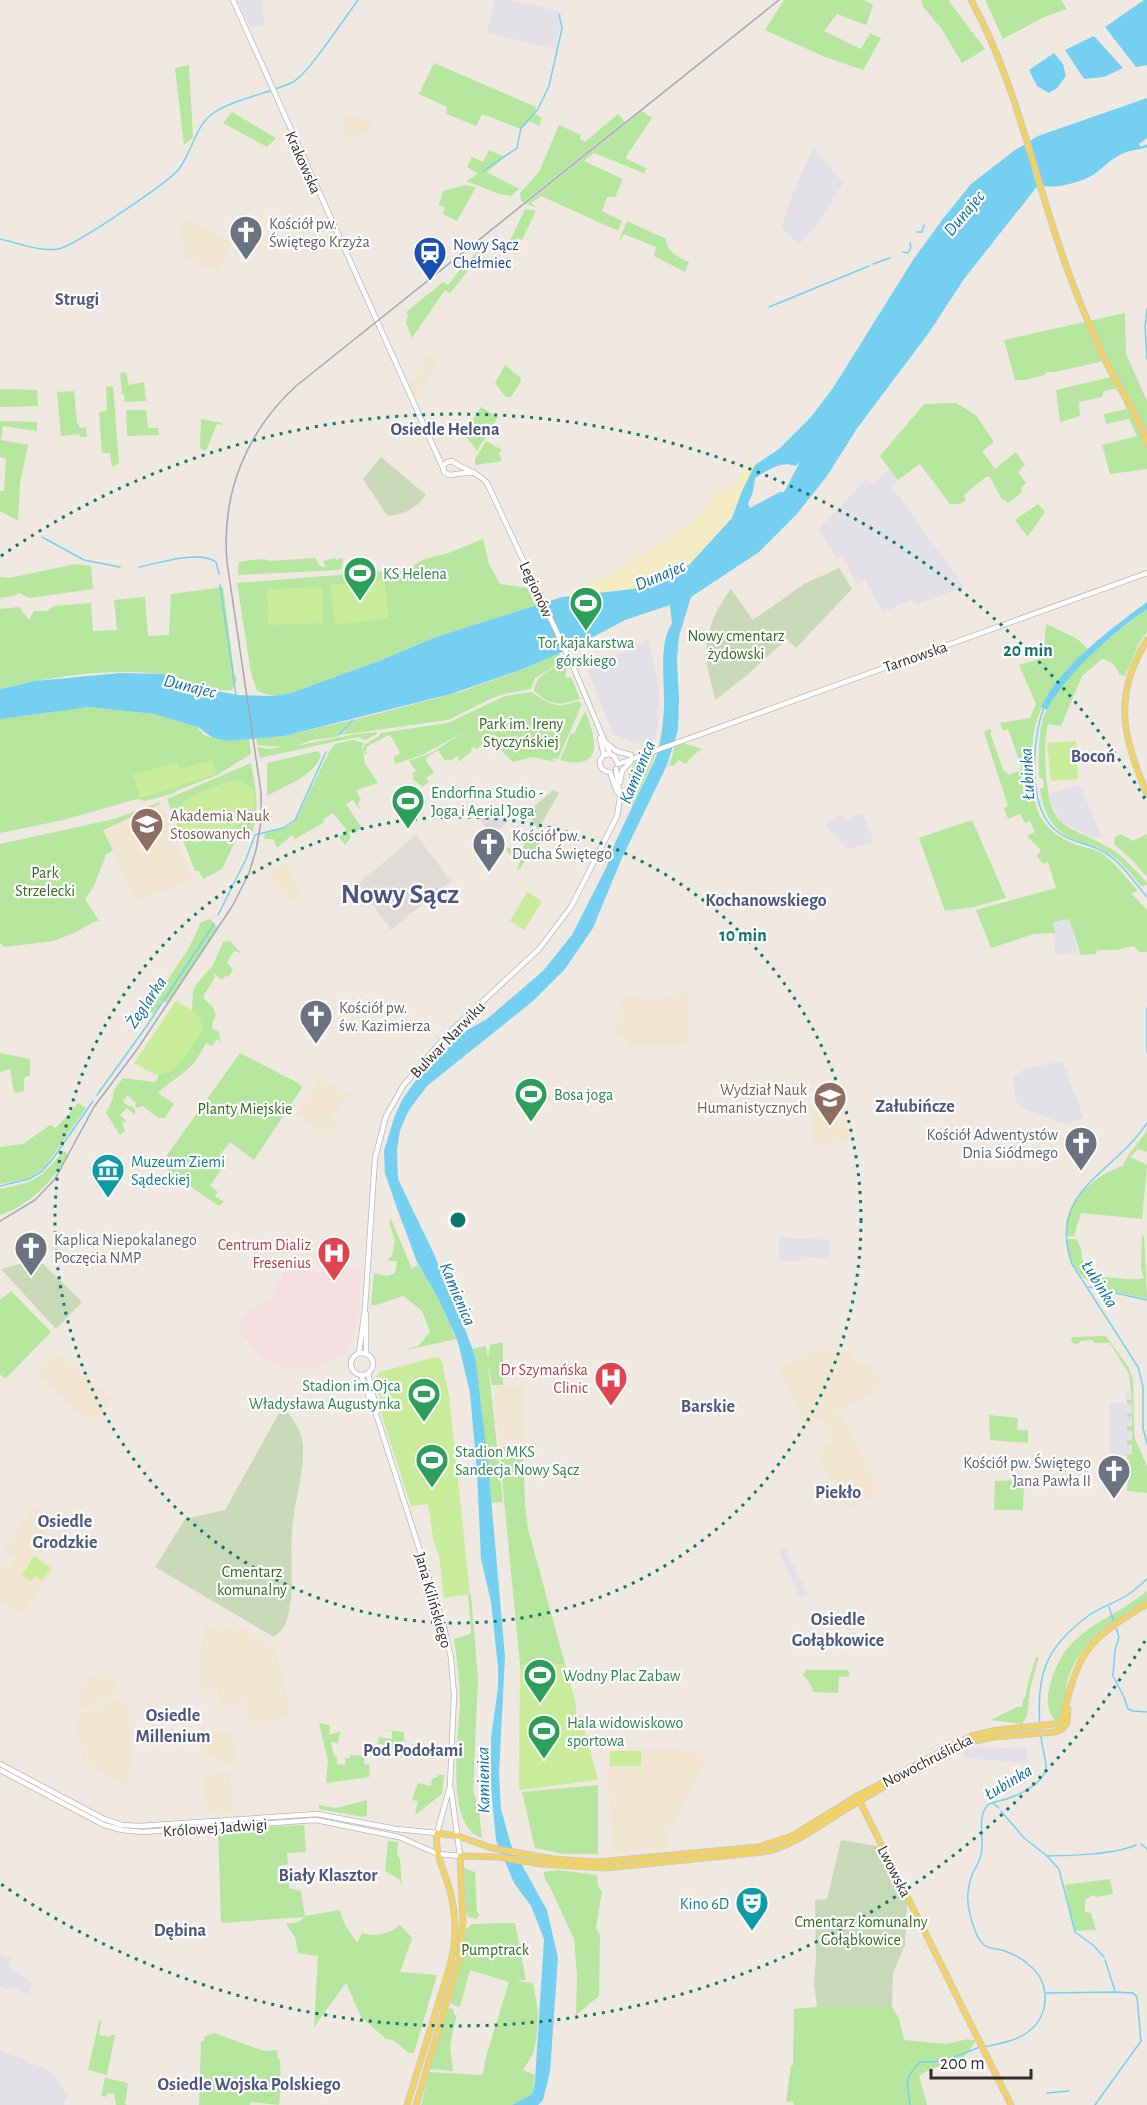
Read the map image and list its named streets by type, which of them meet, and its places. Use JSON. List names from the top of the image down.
{
  "streets": {
    "main road": [
      "Krakowska",
      "Legionów",
      "Tarnowska",
      "Bulwar Narwiku",
      "Jana Kilińskiego",
      "Nowochruślicka",
      "Królowej Jadwigi",
      "Lwowska"
    ]
  },
  "crossings": [
    ["Legionów", "Bulwar Narwiku"],
    ["Bulwar Narwiku", "Jana Kilińskiego"],
    ["Jana Kilińskiego", "Królowej Jadwigi"],
    ["Nowochruślicka", "Lwowska"]
  ],
  "districts": [
    "Strugi",
    "Osiedle Helena",
    "Bocoń",
    "Nowy Sącz",
    "Kochanowskiego",
    "Załubińcze",
    "Barskie",
    "Piekło",
    "Osiedle Grodzkie",
    "Osiedle Gołąbkowice",
    "Osiedle Millenium",
    "Pod Podołami",
    "Biały Klasztor",
    "Dębina",
    "Osiedle Wojska Polskiego"
  ],
  "water": [
    "Dunajec",
    "Kamienica",
    "Łubinka",
    "Żeglarka"
  ],
  "parks": [
    "Nowy cmentarz żydowski",
    "Park im. Ireny Styczyńskiej",
    "Park Strzelecki",
    "Planty Miejskie",
    "Cmentarz komunalny",
    "Cmentarz komunalny Gołąbkowice",
    "Pumptrack"
  ],
  "places": {
    "church": [
      "Kościół pw. Świętego Krzyża",
      "Kościół pw. Ducha Świętego",
      "Kościół pw. św. Kazimierza",
      "Kościół Adwentystów Dnia Siódmego",
      "Kaplica Niepokalanego Poczęcia NMP",
      "Kościół pw. Świętego Jana Pawła II"
    ],
    "station": ["Nowy Sącz Chełmiec"],
    "sports": [
      "KS Helena",
      "Tor kajakarstwa górskiego",
      "Endorfina Studio - Joga i Aerial Joga",
      "Bosa joga",
      "Stadion im.Ojca Władysława Augustynka",
      "Stadion MKS Sandecja Nowy Sącz",
      "Wodny Plac Zabaw",
      "Hala widowiskowo sportowa"
    ],
    "school or university": ["Akademia Nauk Stosowanych", "Wydział Nauk Humanistycznych"],
    "museum": ["Muzeum Ziemi Sądeckiej"],
    "hospital": ["Centrum Dializ Fresenius", "Dr Szymańska Clinic"],
    "theatre": ["Kino 6D"]
  },
  "scale_bar": "200 m",
  "rings": ["20 min", "10 min"]
}
